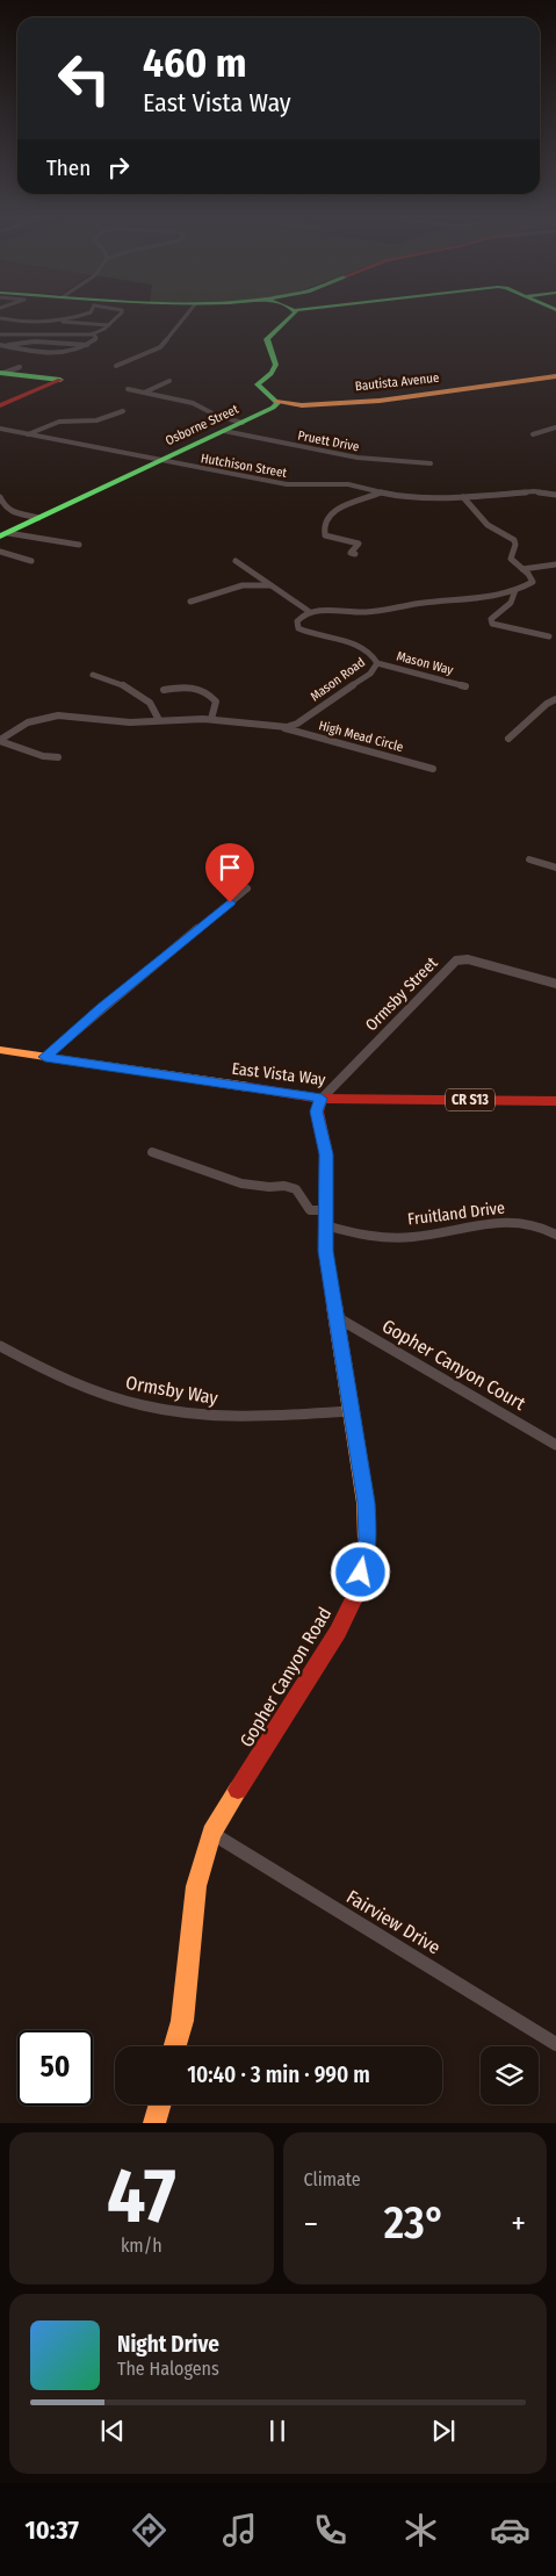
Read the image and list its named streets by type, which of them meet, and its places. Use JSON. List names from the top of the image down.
{
  "streets": {
    "street": [
      "Bautista Avenue",
      "Osborne Street",
      "Pruett Drive",
      "Hutchison Street",
      "Mason Way",
      "Mason Road",
      "High Mead Circle",
      "Ormsby Street",
      "East Vista Way",
      "CR S13",
      "Fruitland Drive",
      "Gopher Canyon Court",
      "Ormsby Way",
      "Gopher Canyon Road",
      "Fairview Drive"
    ]
  },
  "crossings": [
    ["Bautista Avenue", "Osborne Street"],
    ["Osborne Street", "Pruett Drive"],
    ["Osborne Street", "Hutchison Street"],
    ["Mason Way", "Mason Road"],
    ["Mason Road", "High Mead Circle"],
    ["Ormsby Street", "East Vista Way"],
    ["Ormsby Street", "Gopher Canyon Road"],
    ["East Vista Way", "Gopher Canyon Road"],
    ["Fruitland Drive", "Gopher Canyon Road"],
    ["Gopher Canyon Court", "Gopher Canyon Road"],
    ["Ormsby Way", "Gopher Canyon Road"],
    ["Gopher Canyon Road", "Fairview Drive"]
  ],
  "page": {
    "turn": ["460 m", "East Vista Way"],
    "then": "Then",
    "limit": "50",
    "trip": "10:40 · 3 min · 990 m",
    "tile": [
      ["47", "km/h"],
      "Climate"
    ],
    "heat": ["−", "23°", "+"],
    "song": ["Night Drive", "The Halogens"],
    "tabs": "10:37"
  }
}
